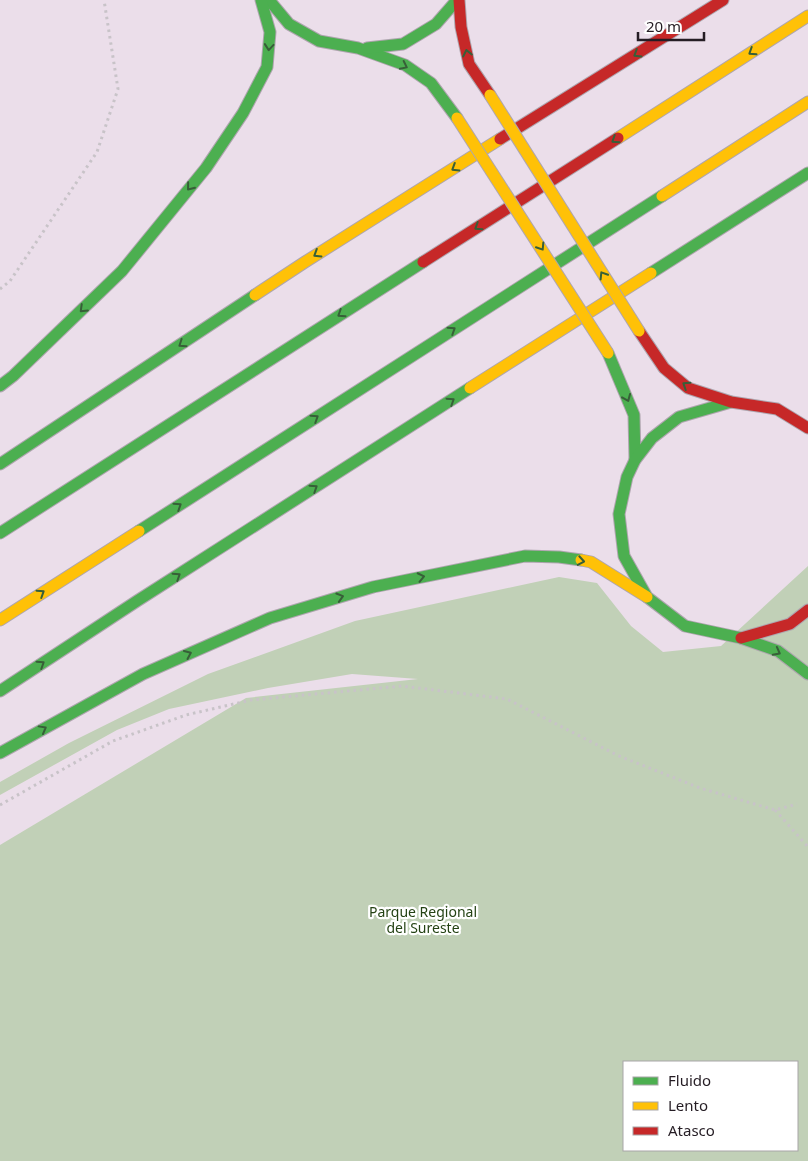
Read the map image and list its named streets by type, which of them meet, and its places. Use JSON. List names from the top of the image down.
{
  "parks": ["Parque Regional del Sureste"],
  "legend": ["Fluido", "Lento", "Atasco"],
  "scale_bar": "20 m"
}
